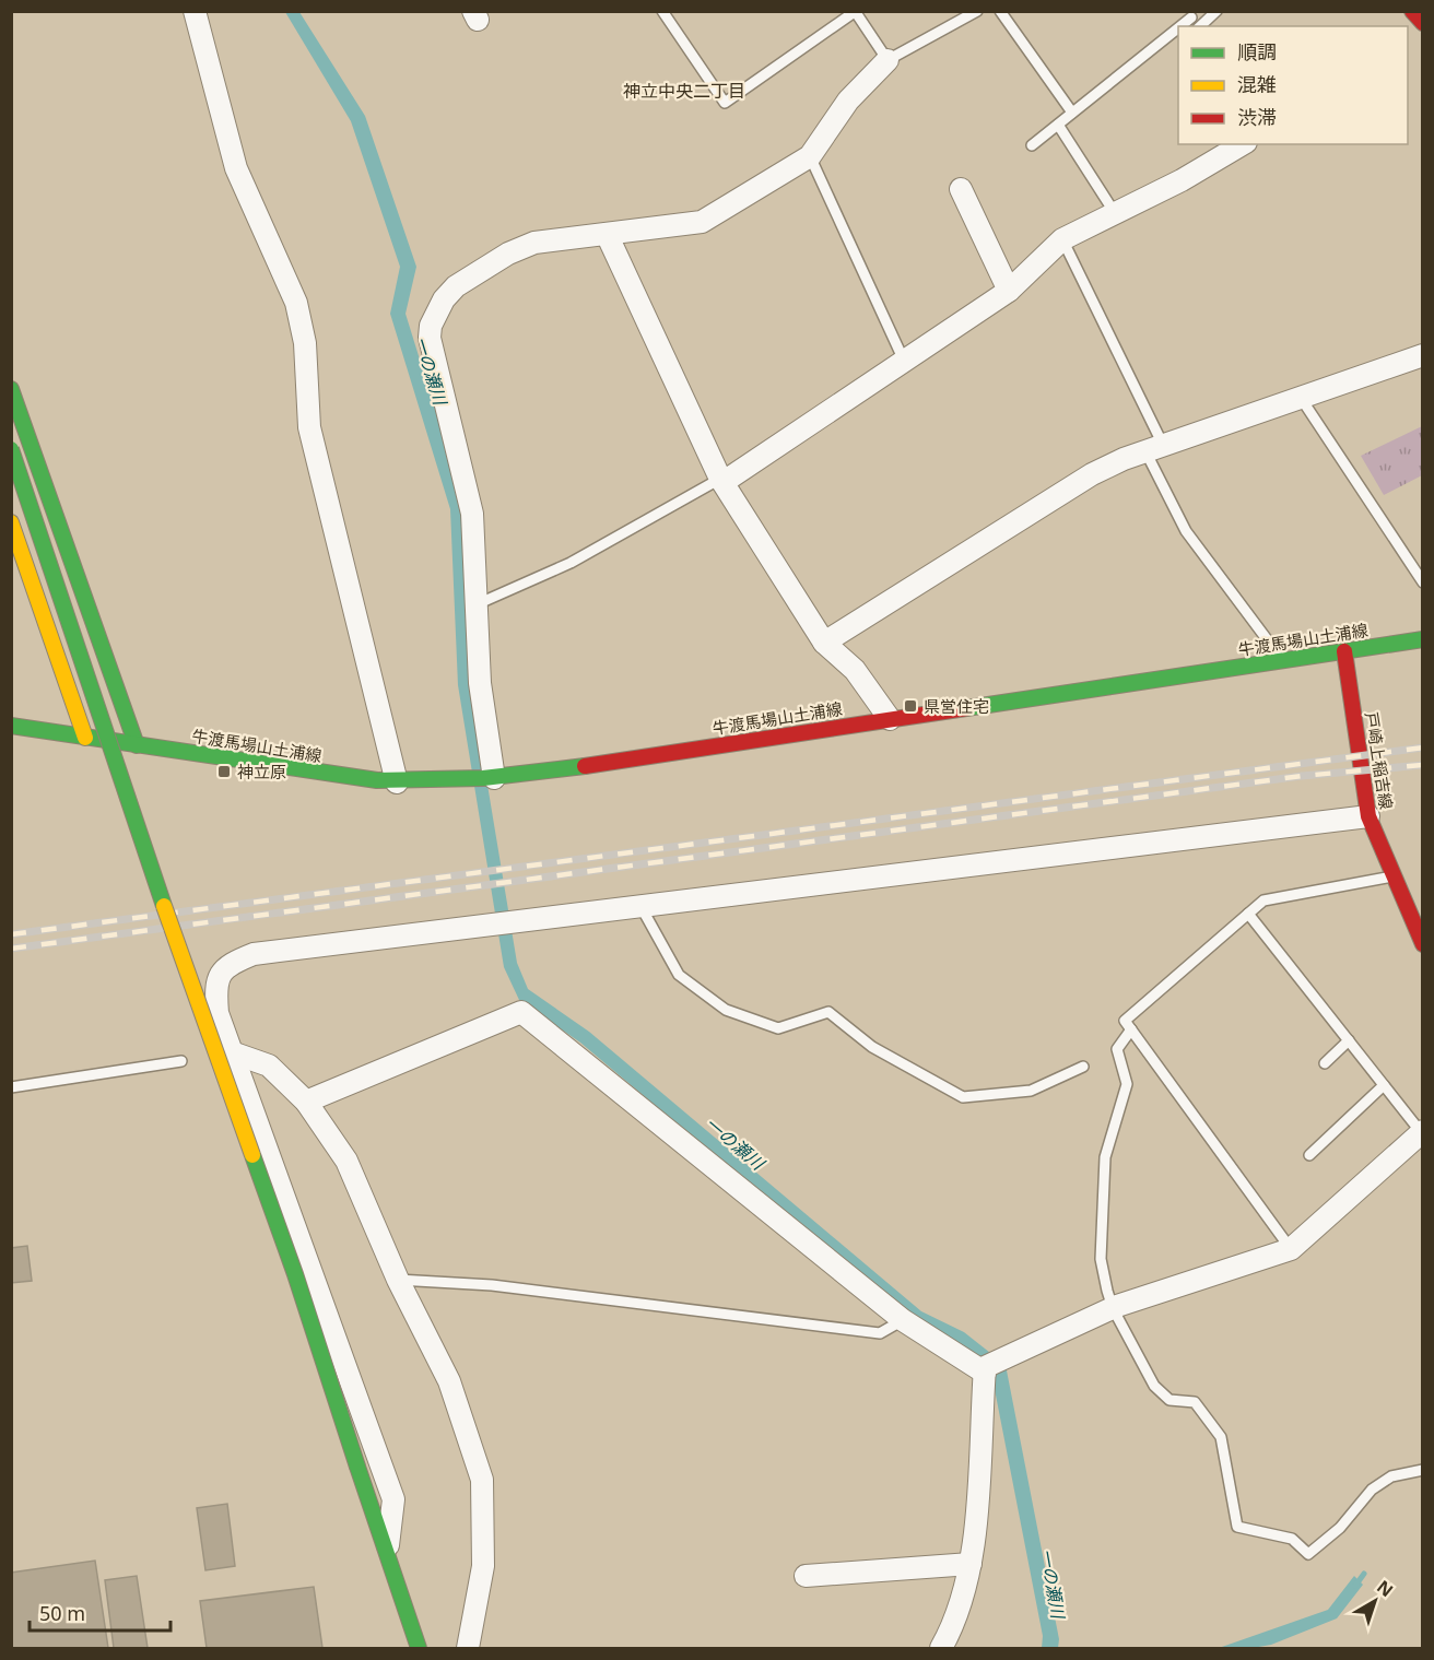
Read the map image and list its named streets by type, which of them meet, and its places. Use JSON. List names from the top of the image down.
{
  "streets": {
    "main road": ["牛渡馬場山土浦線", "戸崎上稲吉線"]
  },
  "crossings": [
    ["牛渡馬場山土浦線", "戸崎上稲吉線"]
  ],
  "districts": ["神立中央二丁目"],
  "water": ["一の瀬川"],
  "places": {
    "transit": ["県営住宅", "神立原"]
  },
  "legend": ["順調", "混雑", "渋滞"],
  "scale_bar": "50 m",
  "north": "top right"
}
